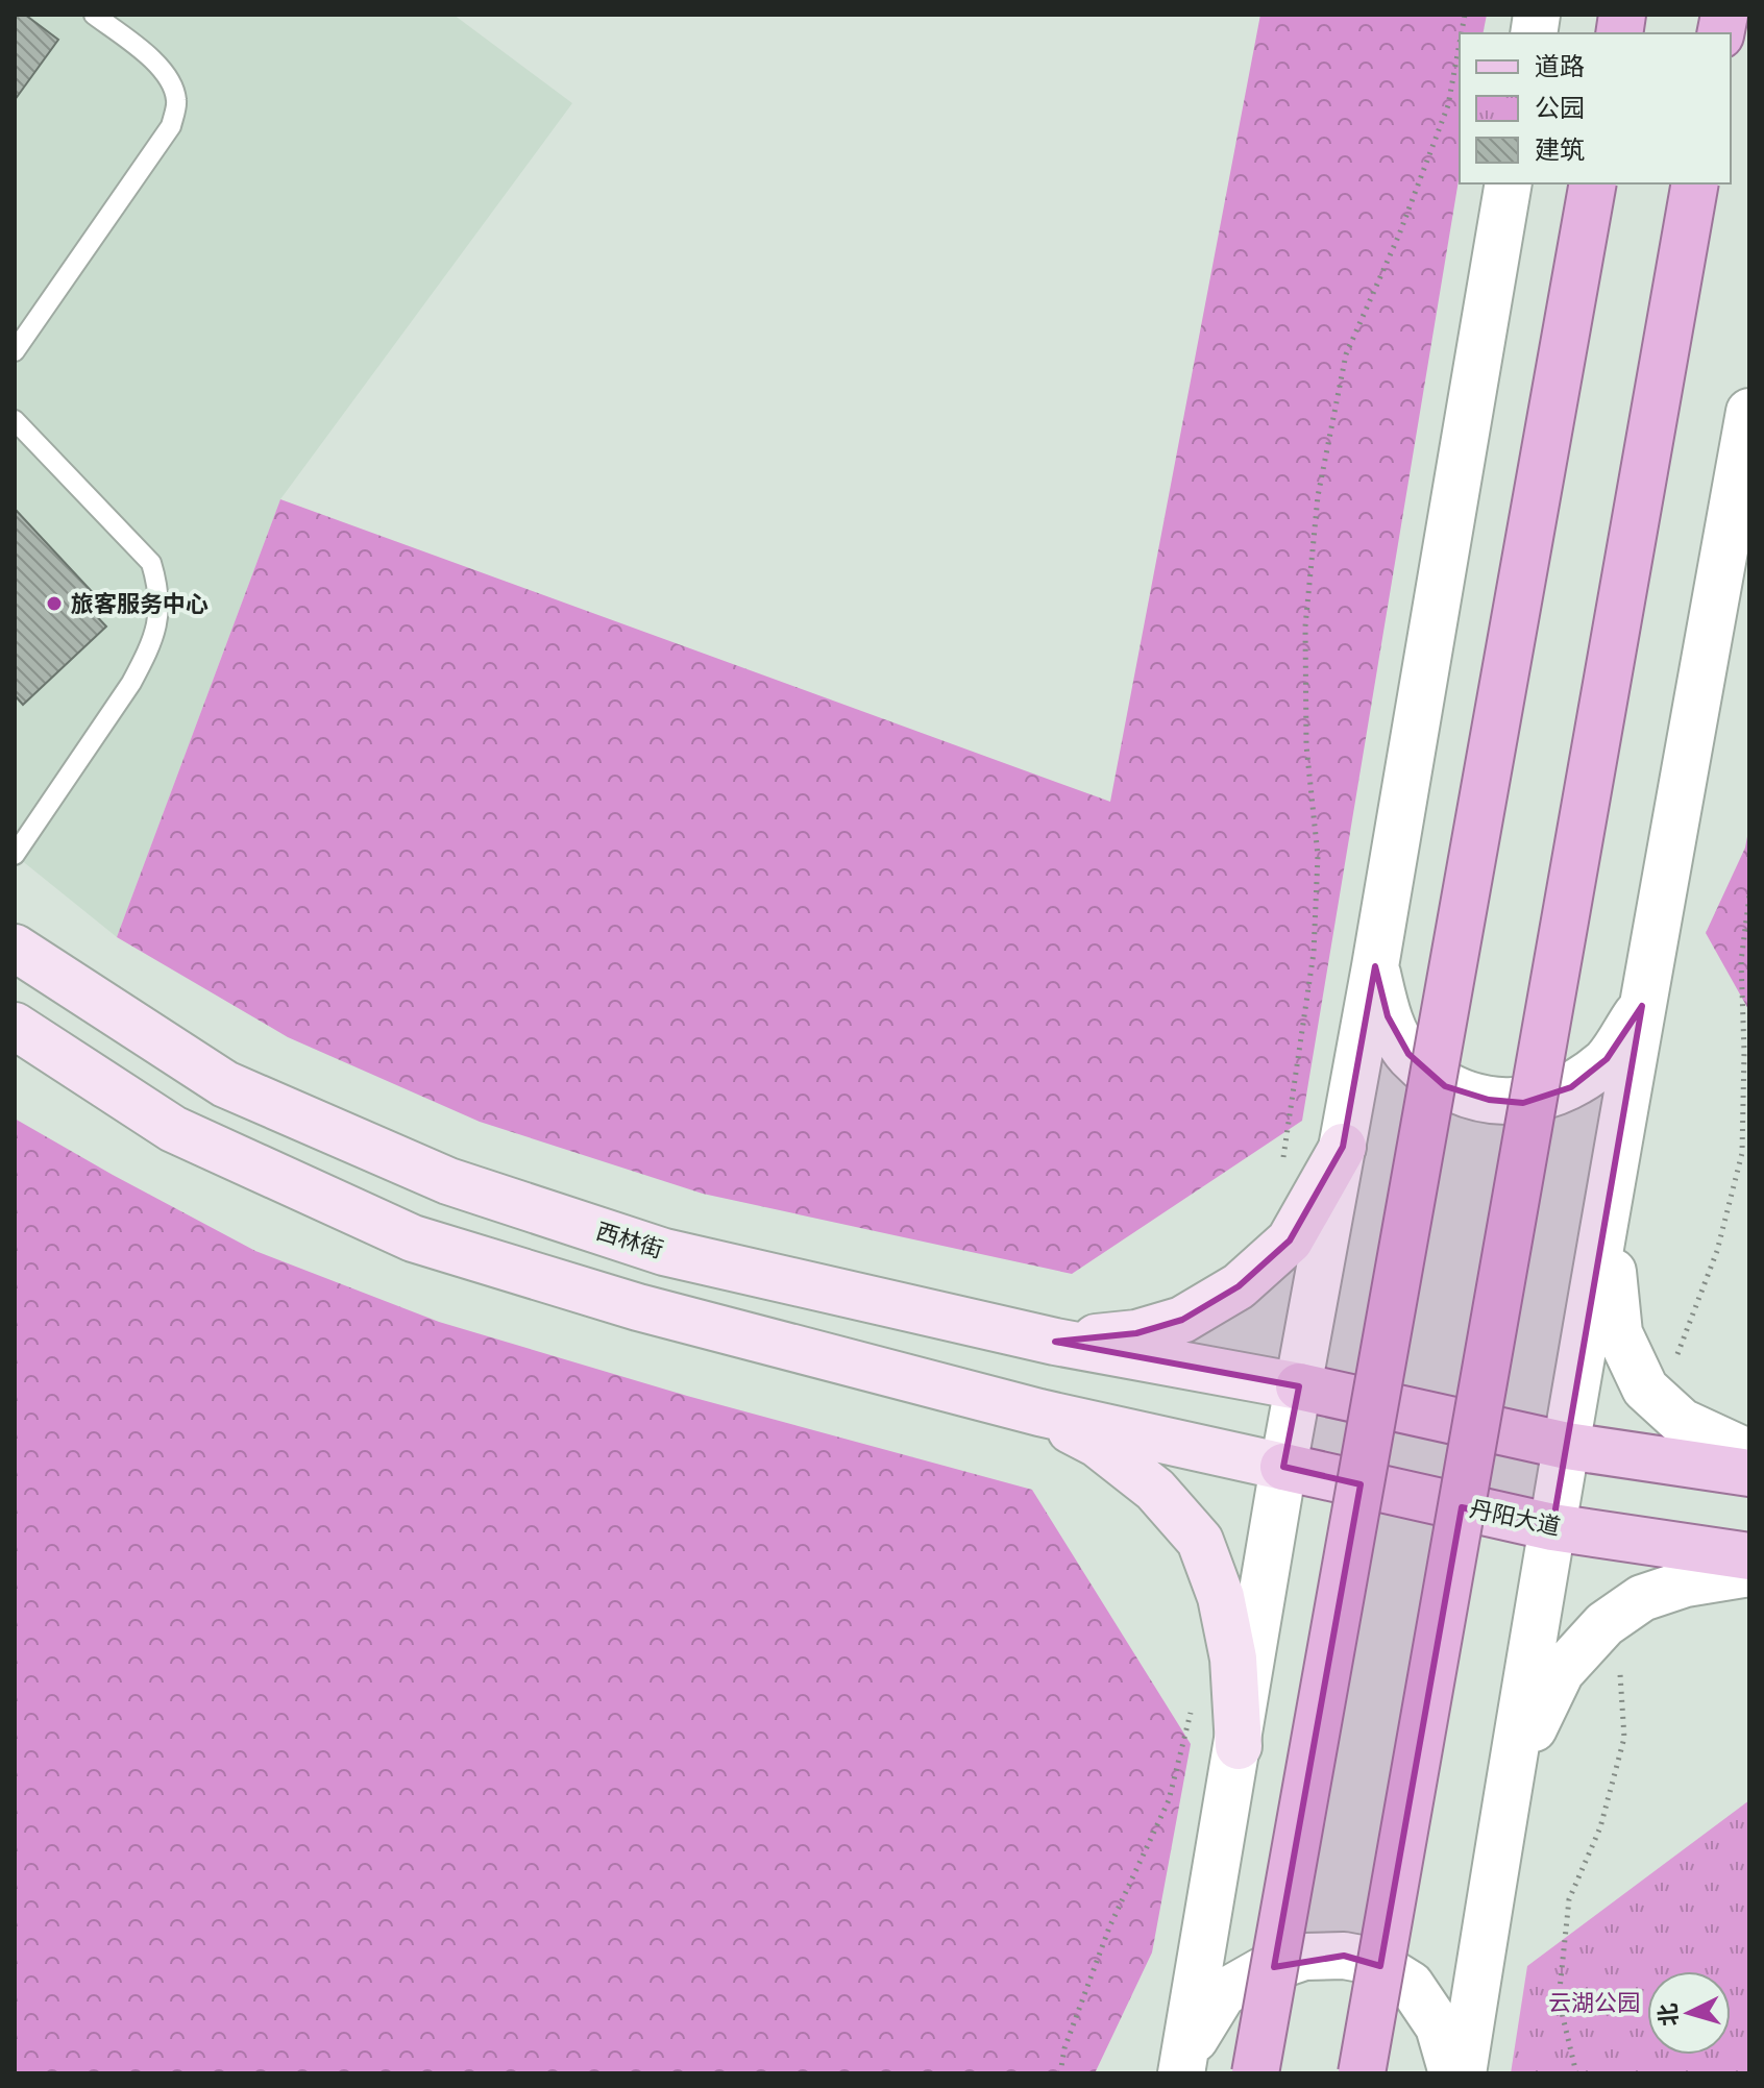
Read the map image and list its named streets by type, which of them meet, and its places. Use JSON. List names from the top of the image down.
{
  "streets": {
    "main road": ["西林街", "丹阳大道"]
  },
  "parks": ["云湖公园"],
  "places": ["旅客服务中心"],
  "legend": ["道路", "公园", "建筑"],
  "north": "left"
}
